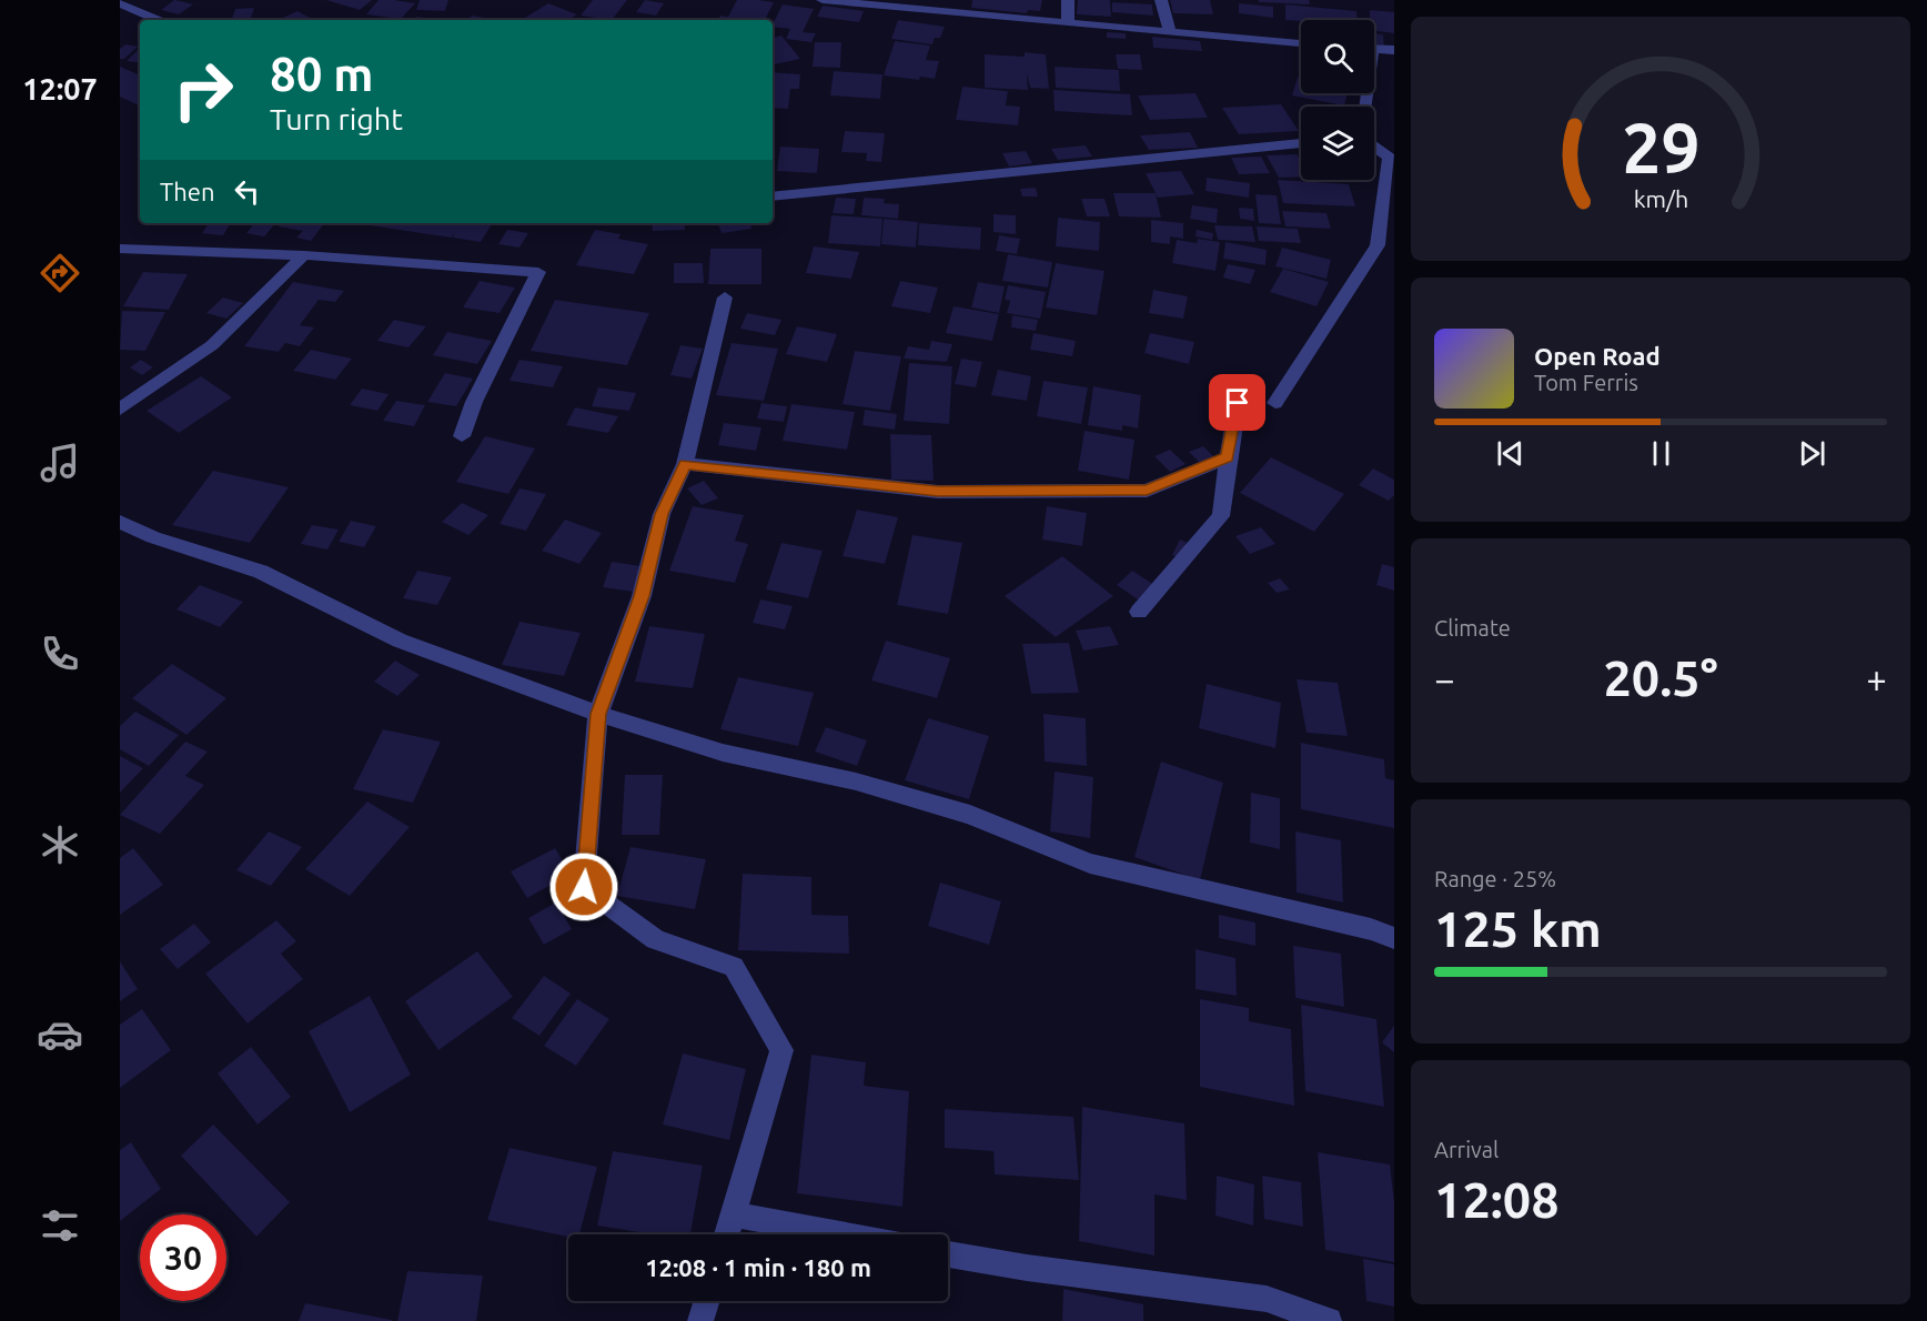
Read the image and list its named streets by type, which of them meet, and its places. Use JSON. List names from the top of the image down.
{
  "page": {
    "tabs": "12:07",
    "turn": ["80 m", "Turn right"],
    "then": "Then",
    "song": ["Open Road", "Tom Ferris"],
    "tile": [
      "Climate",
      ["Range · 25%", "125 km"],
      ["Arrival", "12:08"]
    ],
    "heat": ["−", "20.5°", "+"],
    "limit": "30",
    "trip": "12:08 · 1 min · 180 m",
    "gauge": ["29", "km/h"]
  }
}
